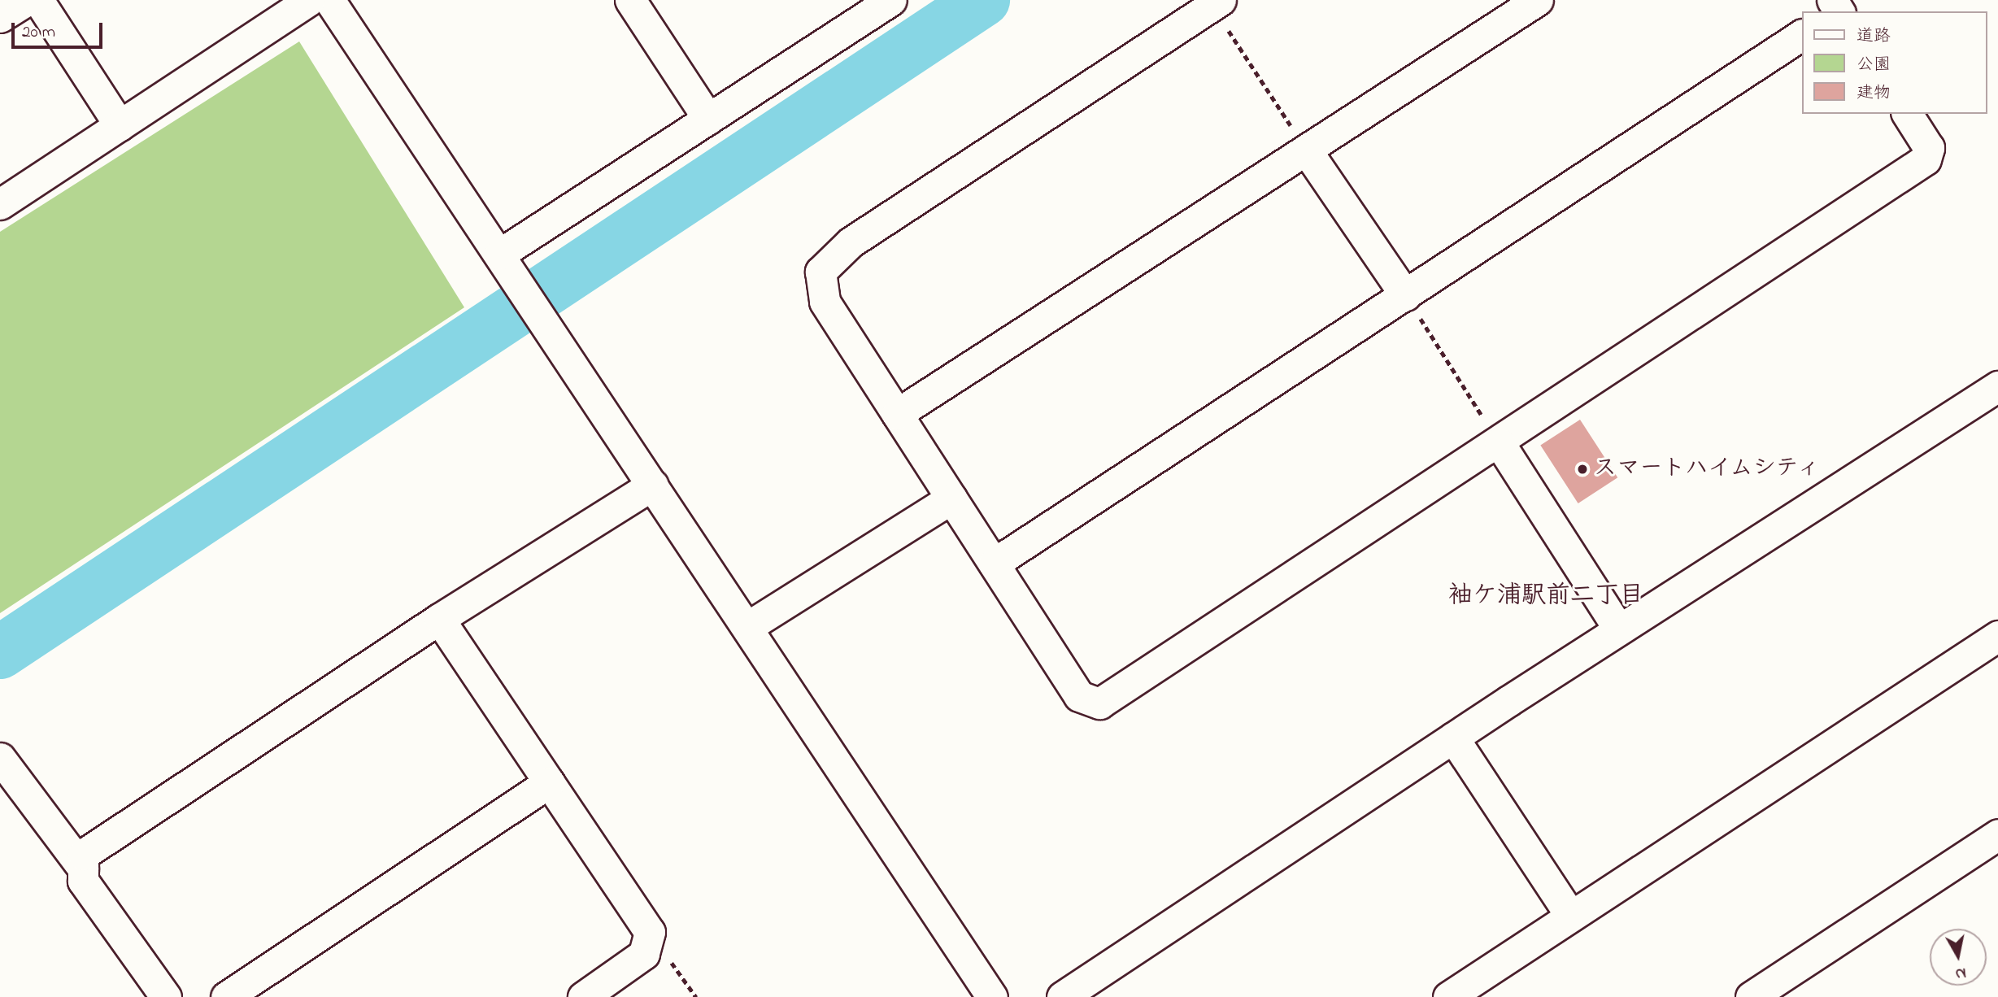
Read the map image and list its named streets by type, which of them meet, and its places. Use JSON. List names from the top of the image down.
{
  "districts": ["袖ケ浦駅前二丁目"],
  "places": ["スマートハイムシティ"],
  "legend": ["道路", "公園", "建物"],
  "scale_bar": "20 m",
  "north": "bottom"
}
